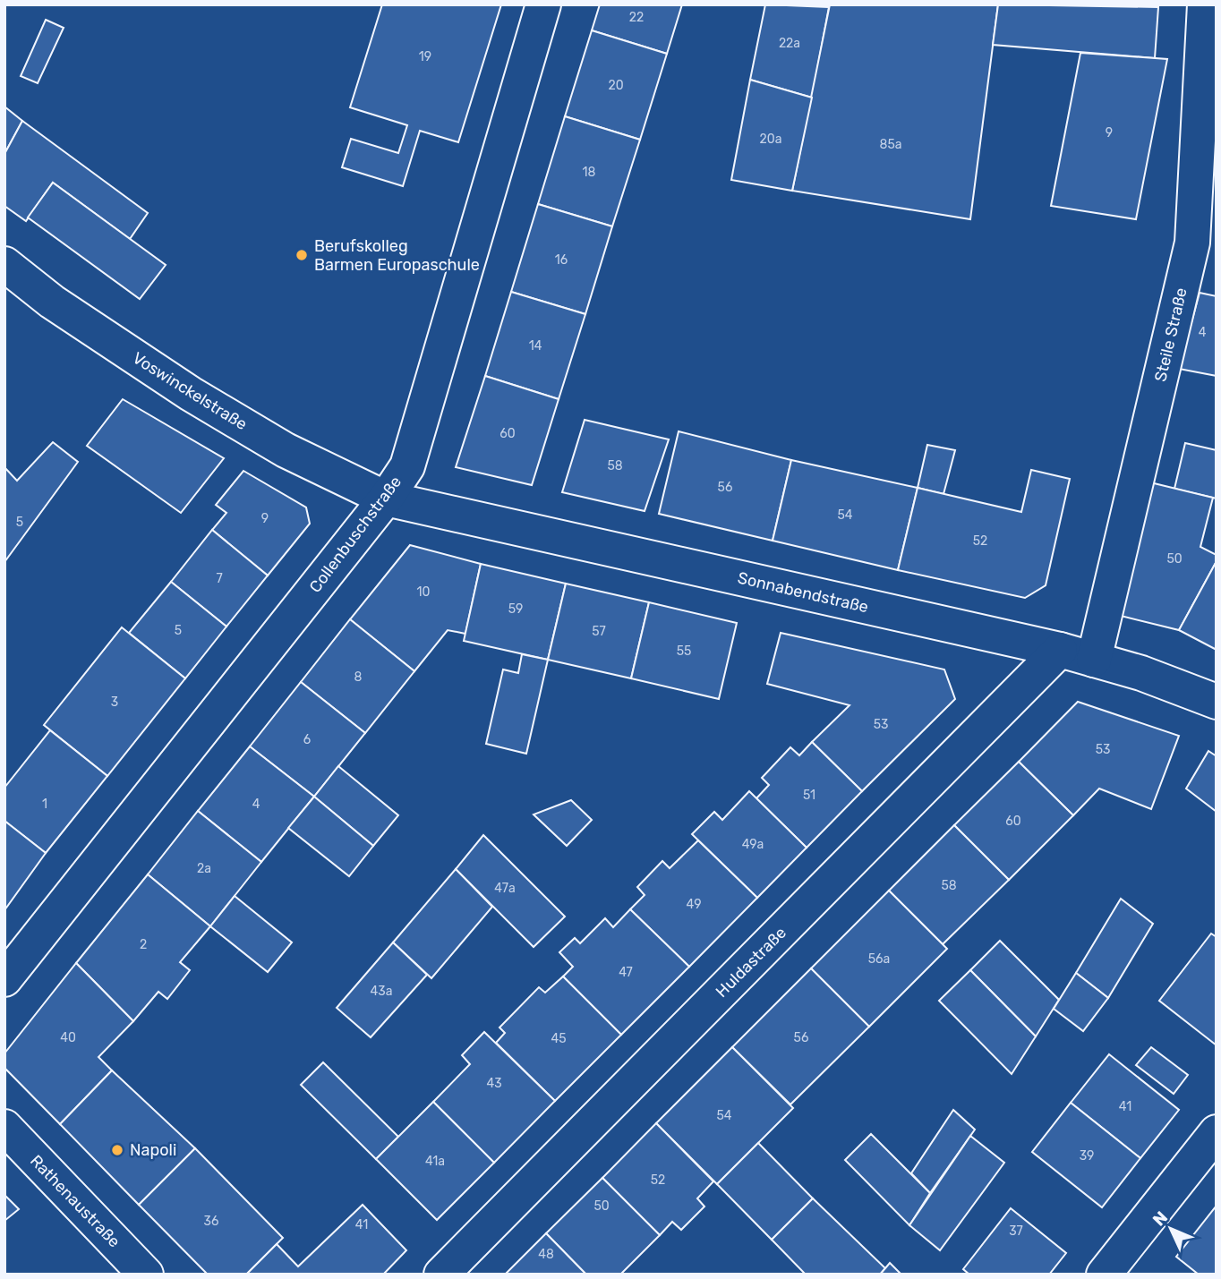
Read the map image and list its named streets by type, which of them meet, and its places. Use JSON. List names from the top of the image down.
{
  "streets": {
    "street": [
      "Steile Straße",
      "Voswinckelstraße",
      "Collenbuschstraße",
      "Sonnabendstraße",
      "Huldastraße",
      "Rathenaustraße"
    ]
  },
  "crossings": [
    ["Steile Straße", "Sonnabendstraße"],
    ["Voswinckelstraße", "Collenbuschstraße"],
    ["Voswinckelstraße", "Sonnabendstraße"],
    ["Collenbuschstraße", "Sonnabendstraße"],
    ["Sonnabendstraße", "Huldastraße"]
  ],
  "places": ["Berufskolleg Barmen Europaschule", "Napoli"],
  "house_numbers": [
    "22",
    "22a",
    "19",
    "20",
    "9",
    "20a",
    "85a",
    "18",
    "16",
    "4",
    "14",
    "60",
    "58",
    "56",
    "54",
    "9",
    "5",
    "52",
    "50",
    "7",
    "10",
    "59",
    "5",
    "57",
    "55",
    "8",
    "3",
    "53",
    "6",
    "53",
    "51",
    "1",
    "4",
    "60",
    "49a",
    "2a",
    "58",
    "47a",
    "49",
    "2",
    "56a",
    "47",
    "43a",
    "40",
    "56",
    "45",
    "43",
    "41",
    "54",
    "39",
    "41a",
    "52",
    "50",
    "36",
    "41",
    "37",
    "48"
  ],
  "north": "top left"
}
